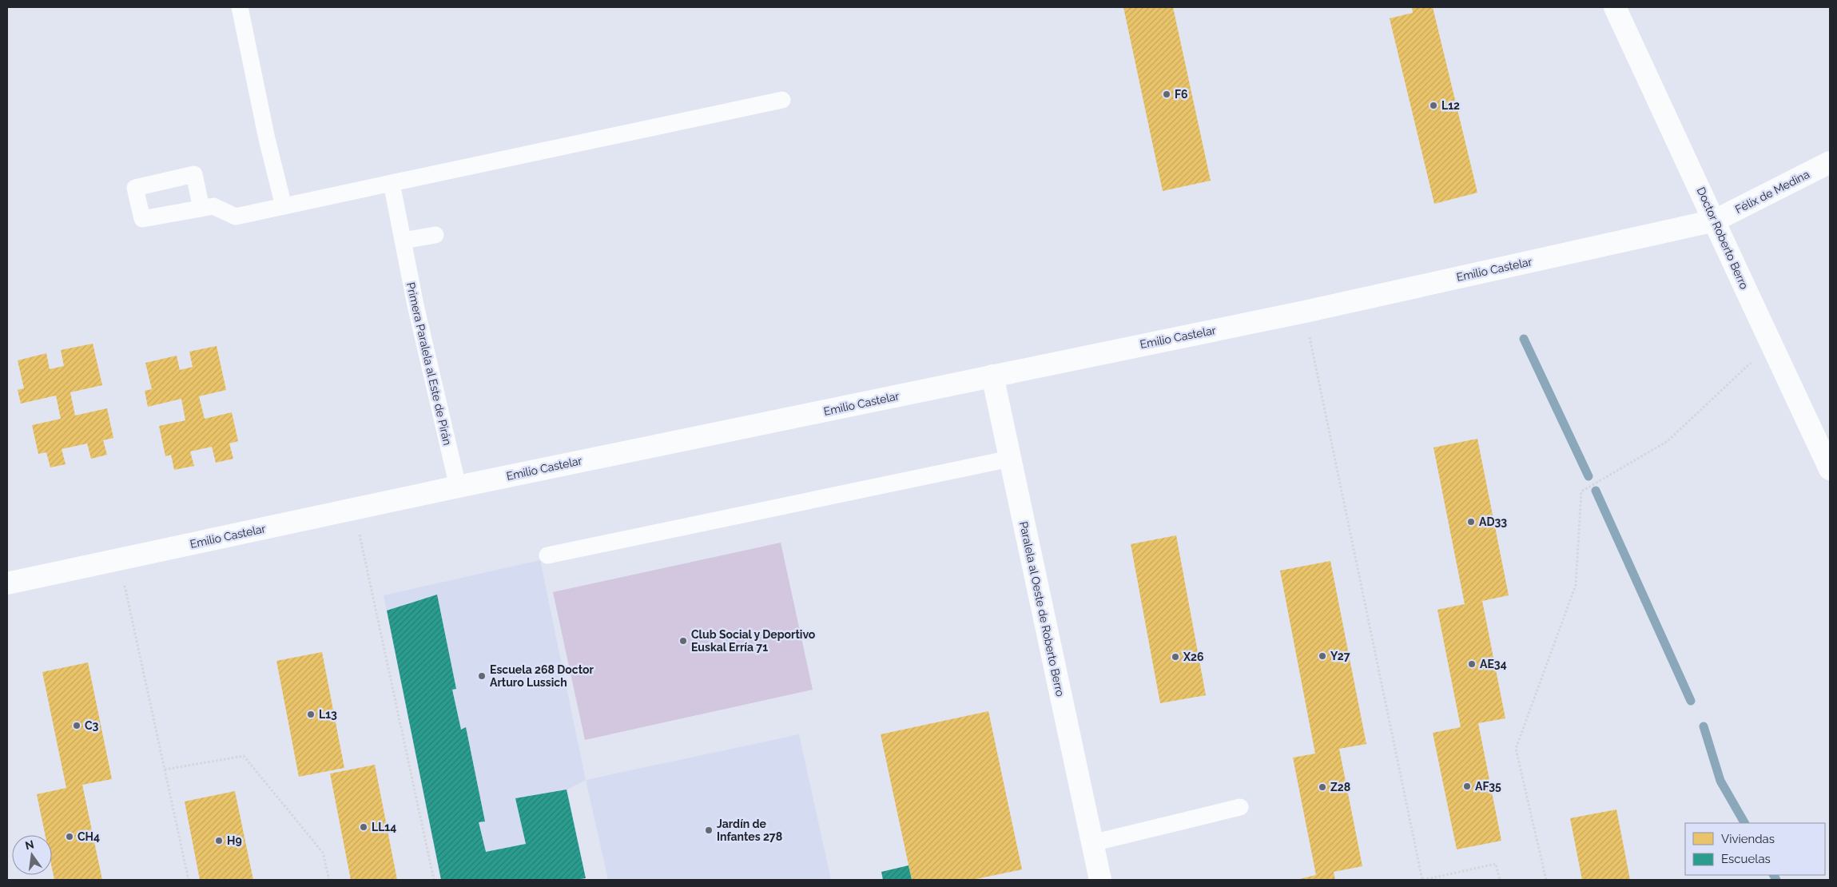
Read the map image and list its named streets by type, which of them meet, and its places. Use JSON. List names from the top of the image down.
{
  "streets": {
    "street": [
      "Félix de Medina",
      "Doctor Roberto Berro",
      "Emilio Castelar",
      "Paralela al Oeste de Roberto Berro"
    ],
    "lane": ["Primera Paralela al Este de Pirán"]
  },
  "crossings": [
    ["Félix de Medina", "Doctor Roberto Berro"],
    ["Félix de Medina", "Emilio Castelar"],
    ["Doctor Roberto Berro", "Emilio Castelar"],
    ["Emilio Castelar", "Primera Paralela al Este de Pirán"],
    ["Emilio Castelar", "Paralela al Oeste de Roberto Berro"]
  ],
  "places": [
    "F6",
    "L12",
    "AD33",
    "Club Social y Deportivo Euskal Erría 71",
    "Y27",
    "X26",
    "AE34",
    "Escuela 268 Doctor Arturo Lussich",
    "L13",
    "C3",
    "AF35",
    "Z28",
    "LL14",
    "Jardín de Infantes 278",
    "CH4",
    "H9"
  ],
  "legend": ["Viviendas", "Escuelas"],
  "north": "top"
}
